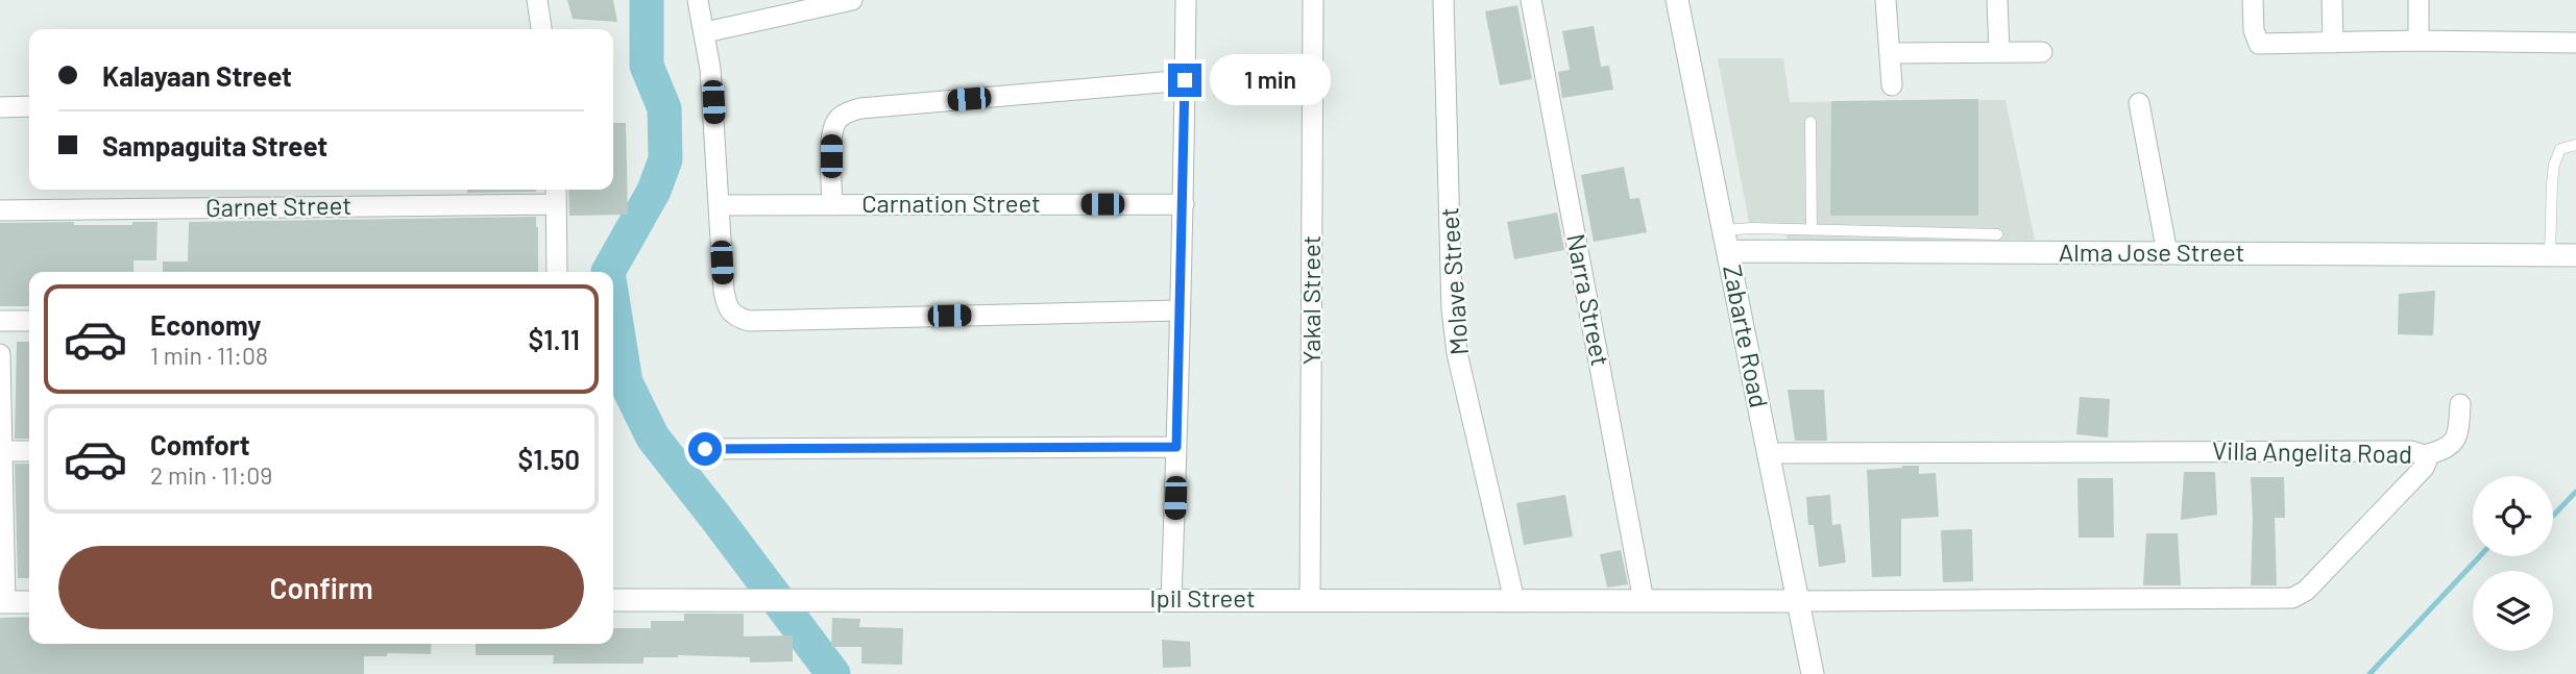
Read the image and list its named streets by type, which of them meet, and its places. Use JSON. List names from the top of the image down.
{
  "streets": {
    "street": [
      "Carnation Street",
      "Garnet Street",
      "Alma Jose Street",
      "Molave Street",
      "Yakal Street",
      "Narra Street",
      "Zabarte Road",
      "Villa Angelita Road",
      "Ipil Street"
    ]
  },
  "crossings": [
    ["Alma Jose Street", "Zabarte Road"],
    ["Molave Street", "Ipil Street"],
    ["Yakal Street", "Ipil Street"],
    ["Narra Street", "Ipil Street"],
    ["Zabarte Road", "Villa Angelita Road"],
    ["Zabarte Road", "Ipil Street"],
    ["Villa Angelita Road", "Ipil Street"]
  ],
  "page": {
    "banner": ["Kalayaan Street", "Sampaguita Street"],
    "bubble": "1 min",
    "list": [
      {
        "name": "Economy",
        "note": "1 min · 11:08",
        "value": "$1.11"
      },
      {
        "name": "Comfort",
        "note": "2 min · 11:09",
        "value": "$1.50"
      }
    ],
    "buttons": "Confirm"
  }
}
